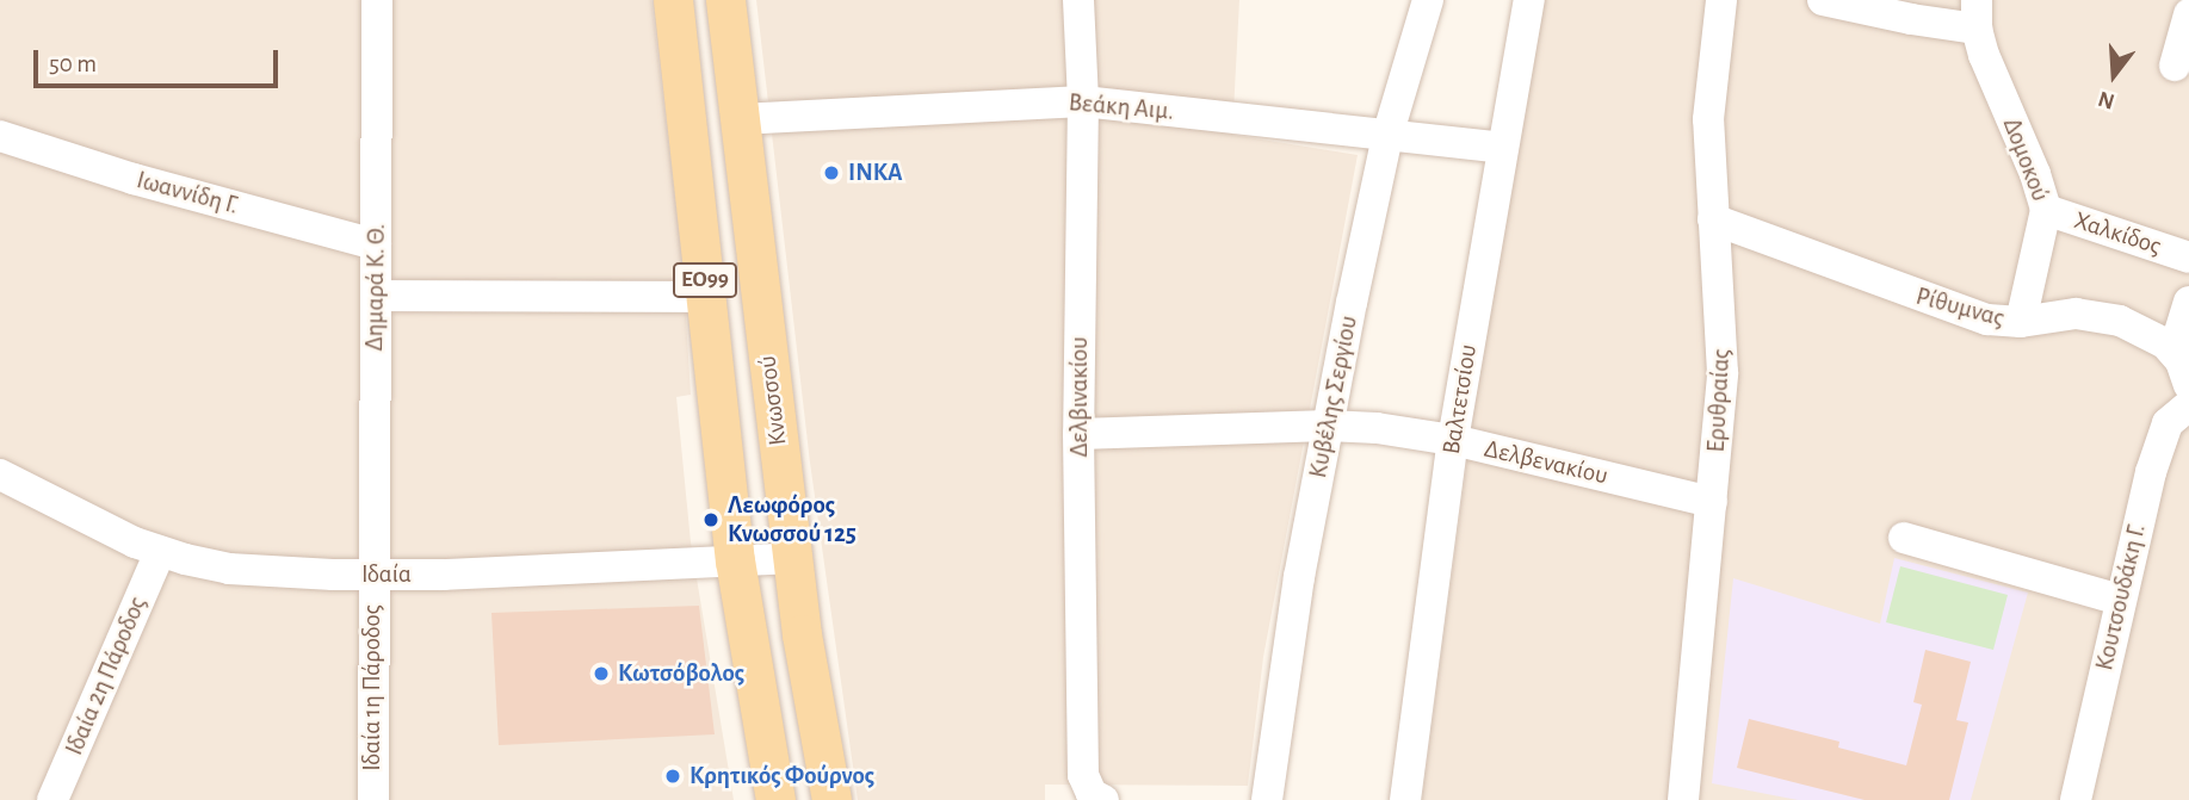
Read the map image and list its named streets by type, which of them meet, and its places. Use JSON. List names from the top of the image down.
{
  "streets": {
    "main road": ["ΕΟ99", "Κνωσσού"],
    "street": [
      "Βεάκη Αιμ.",
      "Δομοκού",
      "Ιωαννίδη Γ.",
      "Χαλκίδος",
      "Δημαρά Κ. Θ.",
      "Ρίθυμνας",
      "Δελβινακίου",
      "Κυβέλης Σεργίου",
      "Βαλτετσίου",
      "Ερυθραίας",
      "Δελβενακίου",
      "Ιδαία",
      "Κουτσουδάκη Γ.",
      "Ιδαία 2η Πάροδος",
      "Ιδαία 1η Πάροδος"
    ]
  },
  "crossings": [
    ["Βεάκη Αιμ.", "Δελβινακίου"],
    ["Βεάκη Αιμ.", "Κυβέλης Σεργίου"],
    ["Βεάκη Αιμ.", "Βαλτετσίου"],
    ["Βεάκη Αιμ.", "Κνωσσού"],
    ["Δομοκού", "Χαλκίδος"],
    ["Δομοκού", "Ρίθυμνας"],
    ["Ιωαννίδη Γ.", "Δημαρά Κ. Θ."],
    ["ΕΟ99", "Ιδαία"],
    ["Δημαρά Κ. Θ.", "Ιδαία"],
    ["Δημαρά Κ. Θ.", "Ιδαία 1η Πάροδος"],
    ["Ρίθυμνας", "Ερυθραίας"],
    ["Δελβινακίου", "Δελβενακίου"],
    ["Κυβέλης Σεργίου", "Δελβενακίου"],
    ["Βαλτετσίου", "Δελβενακίου"],
    ["Κνωσσού", "Ιδαία"],
    ["Ερυθραίας", "Δελβενακίου"],
    ["Ιδαία", "Ιδαία 2η Πάροδος"],
    ["Ιδαία", "Ιδαία 1η Πάροδος"]
  ],
  "places": [
    "ΙΝΚΑ",
    "Λεωφόρος Κνωσσού 125",
    "Κωτσόβολος",
    "Κρητικός Φούρνος"
  ],
  "scale_bar": "50 m",
  "north": "bottom"
}
